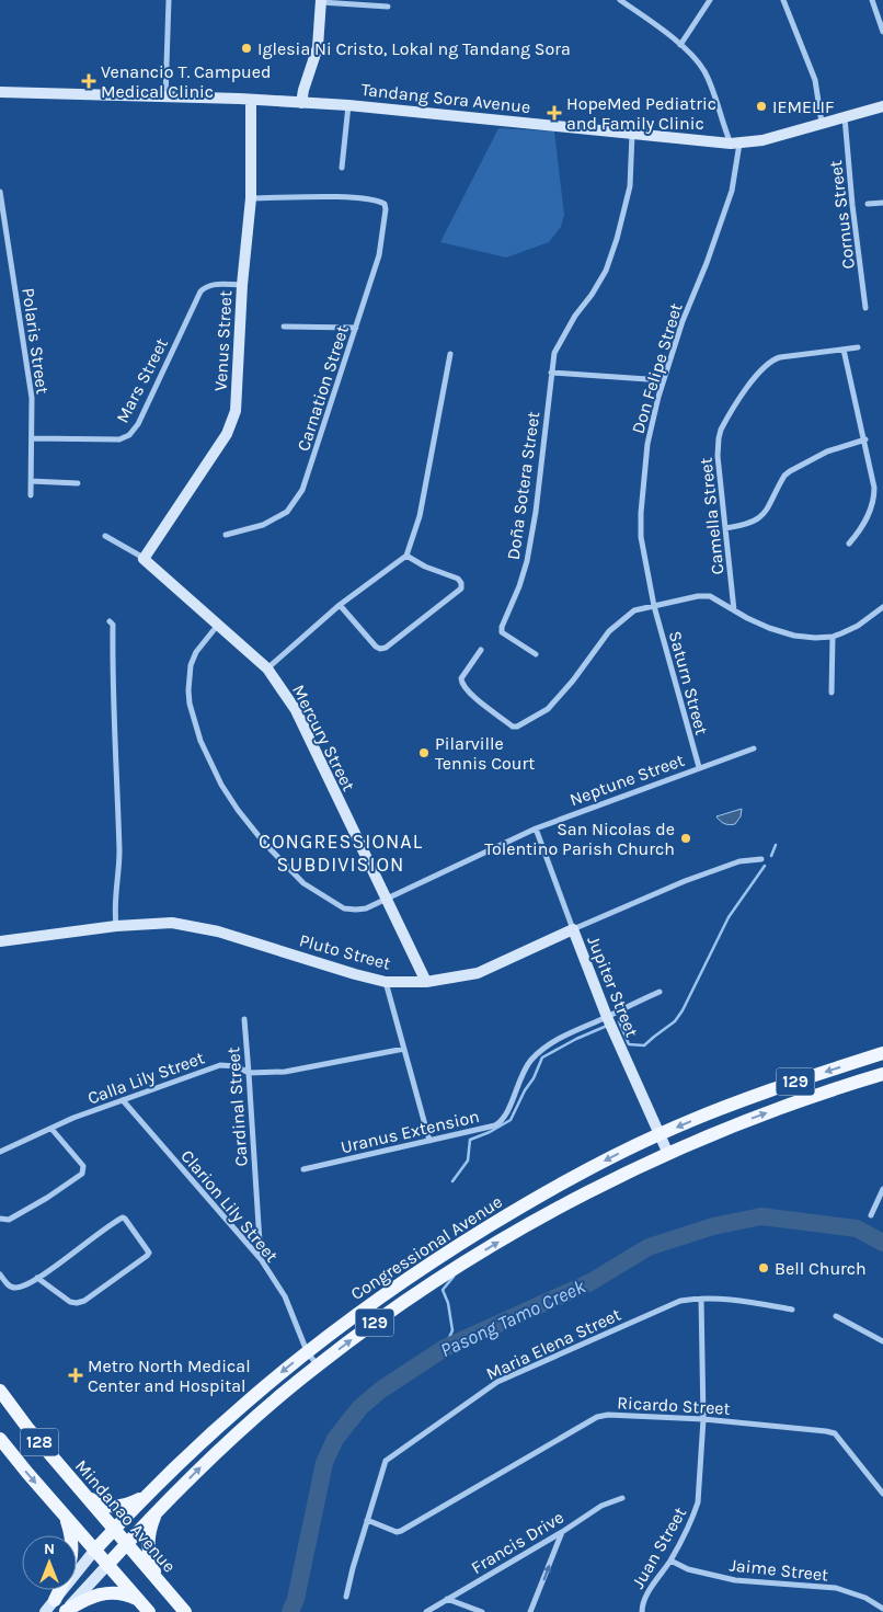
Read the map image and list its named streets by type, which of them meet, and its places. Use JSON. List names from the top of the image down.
{
  "streets": {
    "main road": [
      "129",
      "Congressional Avenue",
      "128",
      "Mindanao Avenue"
    ],
    "street": [
      "Tandang Sora Avenue",
      "Cornus Street",
      "Polaris Street",
      "Venus Street",
      "Don Felipe Street",
      "Mars Street",
      "Carnation Street",
      "Doña Sotera Street",
      "Camella Street",
      "Saturn Street",
      "Mercury Street",
      "Neptune Street",
      "Pluto Street",
      "Jupiter Street",
      "Calla Lily Street",
      "Cardinal Street",
      "Uranus Extension",
      "Clarion Lily Street",
      "Maria Elena Street",
      "Ricardo Street",
      "Francis Drive",
      "Juan Street",
      "Jaime Street"
    ]
  },
  "crossings": [
    ["Tandang Sora Avenue", "Cornus Street"],
    ["Tandang Sora Avenue", "Venus Street"],
    ["Tandang Sora Avenue", "Don Felipe Street"],
    ["Tandang Sora Avenue", "Doña Sotera Street"],
    ["Polaris Street", "Mars Street"],
    ["Venus Street", "Mars Street"],
    ["Venus Street", "Carnation Street"],
    ["Venus Street", "Mercury Street"],
    ["Don Felipe Street", "Saturn Street"],
    ["Saturn Street", "Neptune Street"],
    ["Mercury Street", "Neptune Street"],
    ["Mercury Street", "Pluto Street"],
    ["Neptune Street", "Jupiter Street"],
    ["Pluto Street", "Jupiter Street"],
    ["Jupiter Street", "Uranus Extension"],
    ["Jupiter Street", "Congressional Avenue"],
    ["Calla Lily Street", "Cardinal Street"],
    ["Calla Lily Street", "Clarion Lily Street"],
    ["Cardinal Street", "Clarion Lily Street"],
    ["Clarion Lily Street", "Congressional Avenue"],
    ["Congressional Avenue", "128"],
    ["Congressional Avenue", "Mindanao Avenue"],
    ["Maria Elena Street", "Ricardo Street"],
    ["Maria Elena Street", "Juan Street"],
    ["Ricardo Street", "Juan Street"],
    ["Juan Street", "Jaime Street"]
  ],
  "districts": ["CONGRESSIONAL SUBDIVISION"],
  "water": ["Pasong Tamo Creek"],
  "places": {
    "other": [
      "Iglesia Ni Cristo, Lokal ng Tandang Sora",
      "IEMELIF",
      "Pilarville Tennis Court",
      "San Nicolas de Tolentino Parish Church",
      "Bell Church"
    ],
    "health": ["Venancio T. Campued Medical Clinic", "HopeMed Pediatric and Family Clinic", "Metro North Medical Center and Hospital"]
  },
  "north": "top"
}
